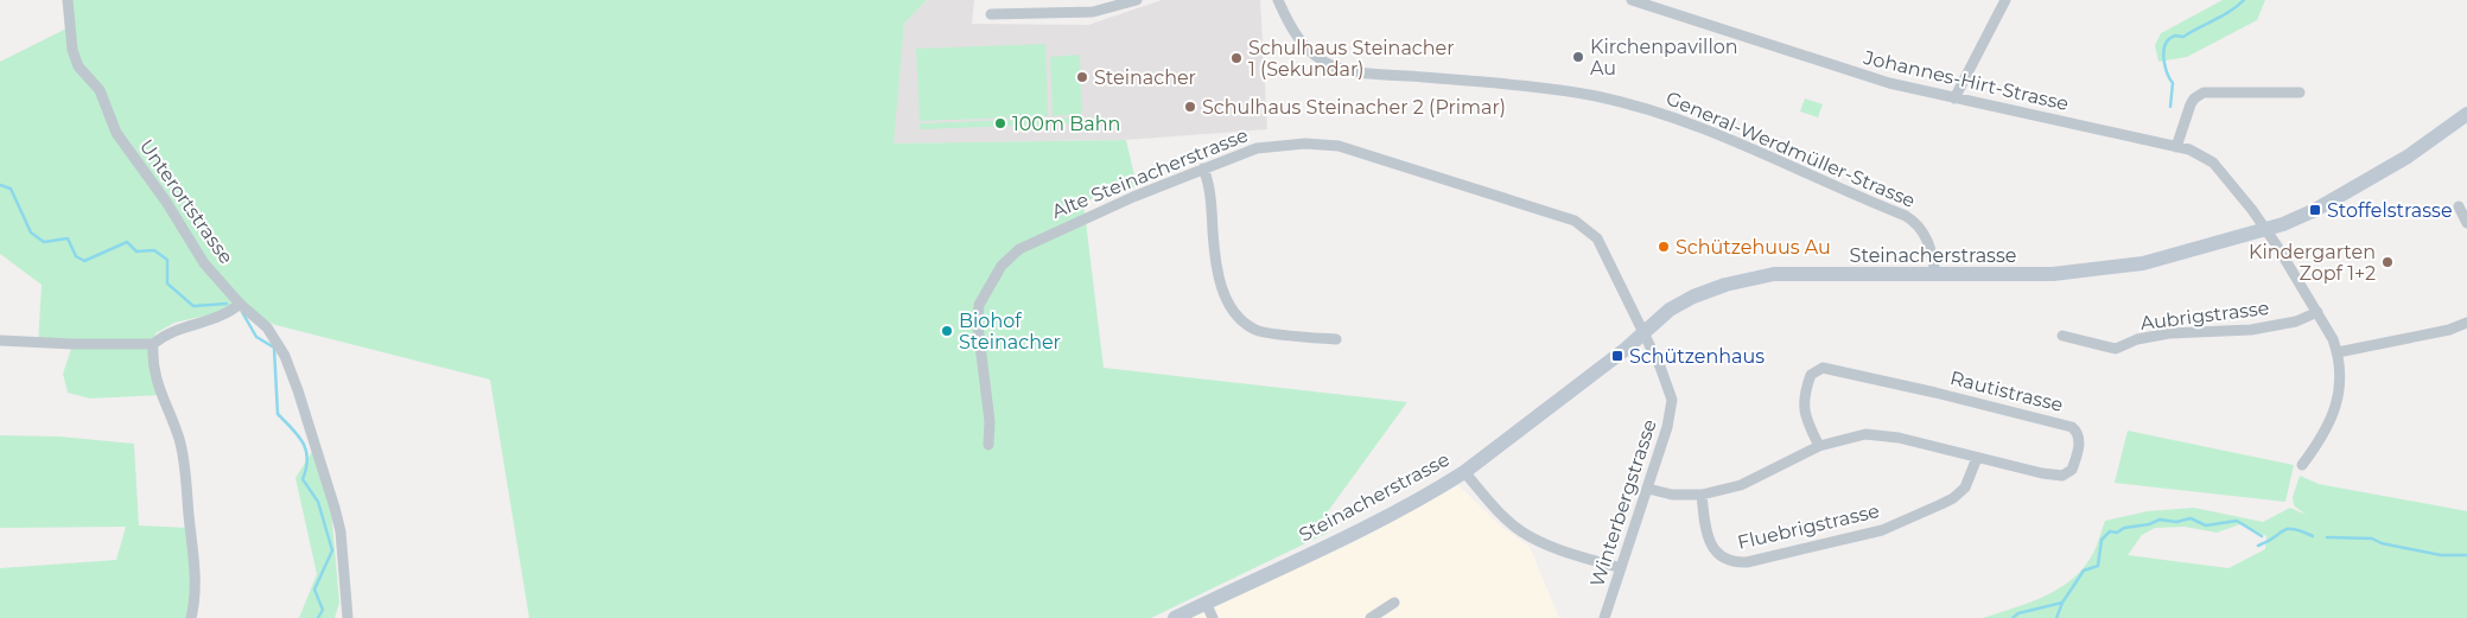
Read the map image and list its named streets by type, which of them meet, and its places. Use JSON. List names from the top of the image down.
{
  "streets": {
    "street": [
      "Johannes-Hirt-Strasse",
      "General-Werdmüller-Strasse",
      "Alte Steinacherstrasse",
      "Unterortstrasse",
      "Steinacherstrasse",
      "Aubrigstrasse",
      "Rautistrasse",
      "Winterbergstrasse",
      "Fluebrigstrasse"
    ]
  },
  "crossings": [
    ["Johannes-Hirt-Strasse", "Steinacherstrasse"],
    ["General-Werdmüller-Strasse", "Steinacherstrasse"],
    ["Alte Steinacherstrasse", "Steinacherstrasse"],
    ["Alte Steinacherstrasse", "Winterbergstrasse"],
    ["Steinacherstrasse", "Winterbergstrasse"],
    ["Rautistrasse", "Fluebrigstrasse"]
  ],
  "places": {
    "other": [
      "Kirchenpavillon Au",
      "Schulhaus Steinacher 1 (Sekundar)",
      "Steinacher",
      "Schulhaus Steinacher 2 (Primar)",
      "100m Bahn",
      "Schützehuus Au",
      "Kindergarten Zopf 1+2",
      "Biohof Steinacher"
    ],
    "transit": ["Stoffelstrasse", "Schützenhaus"]
  }
}
